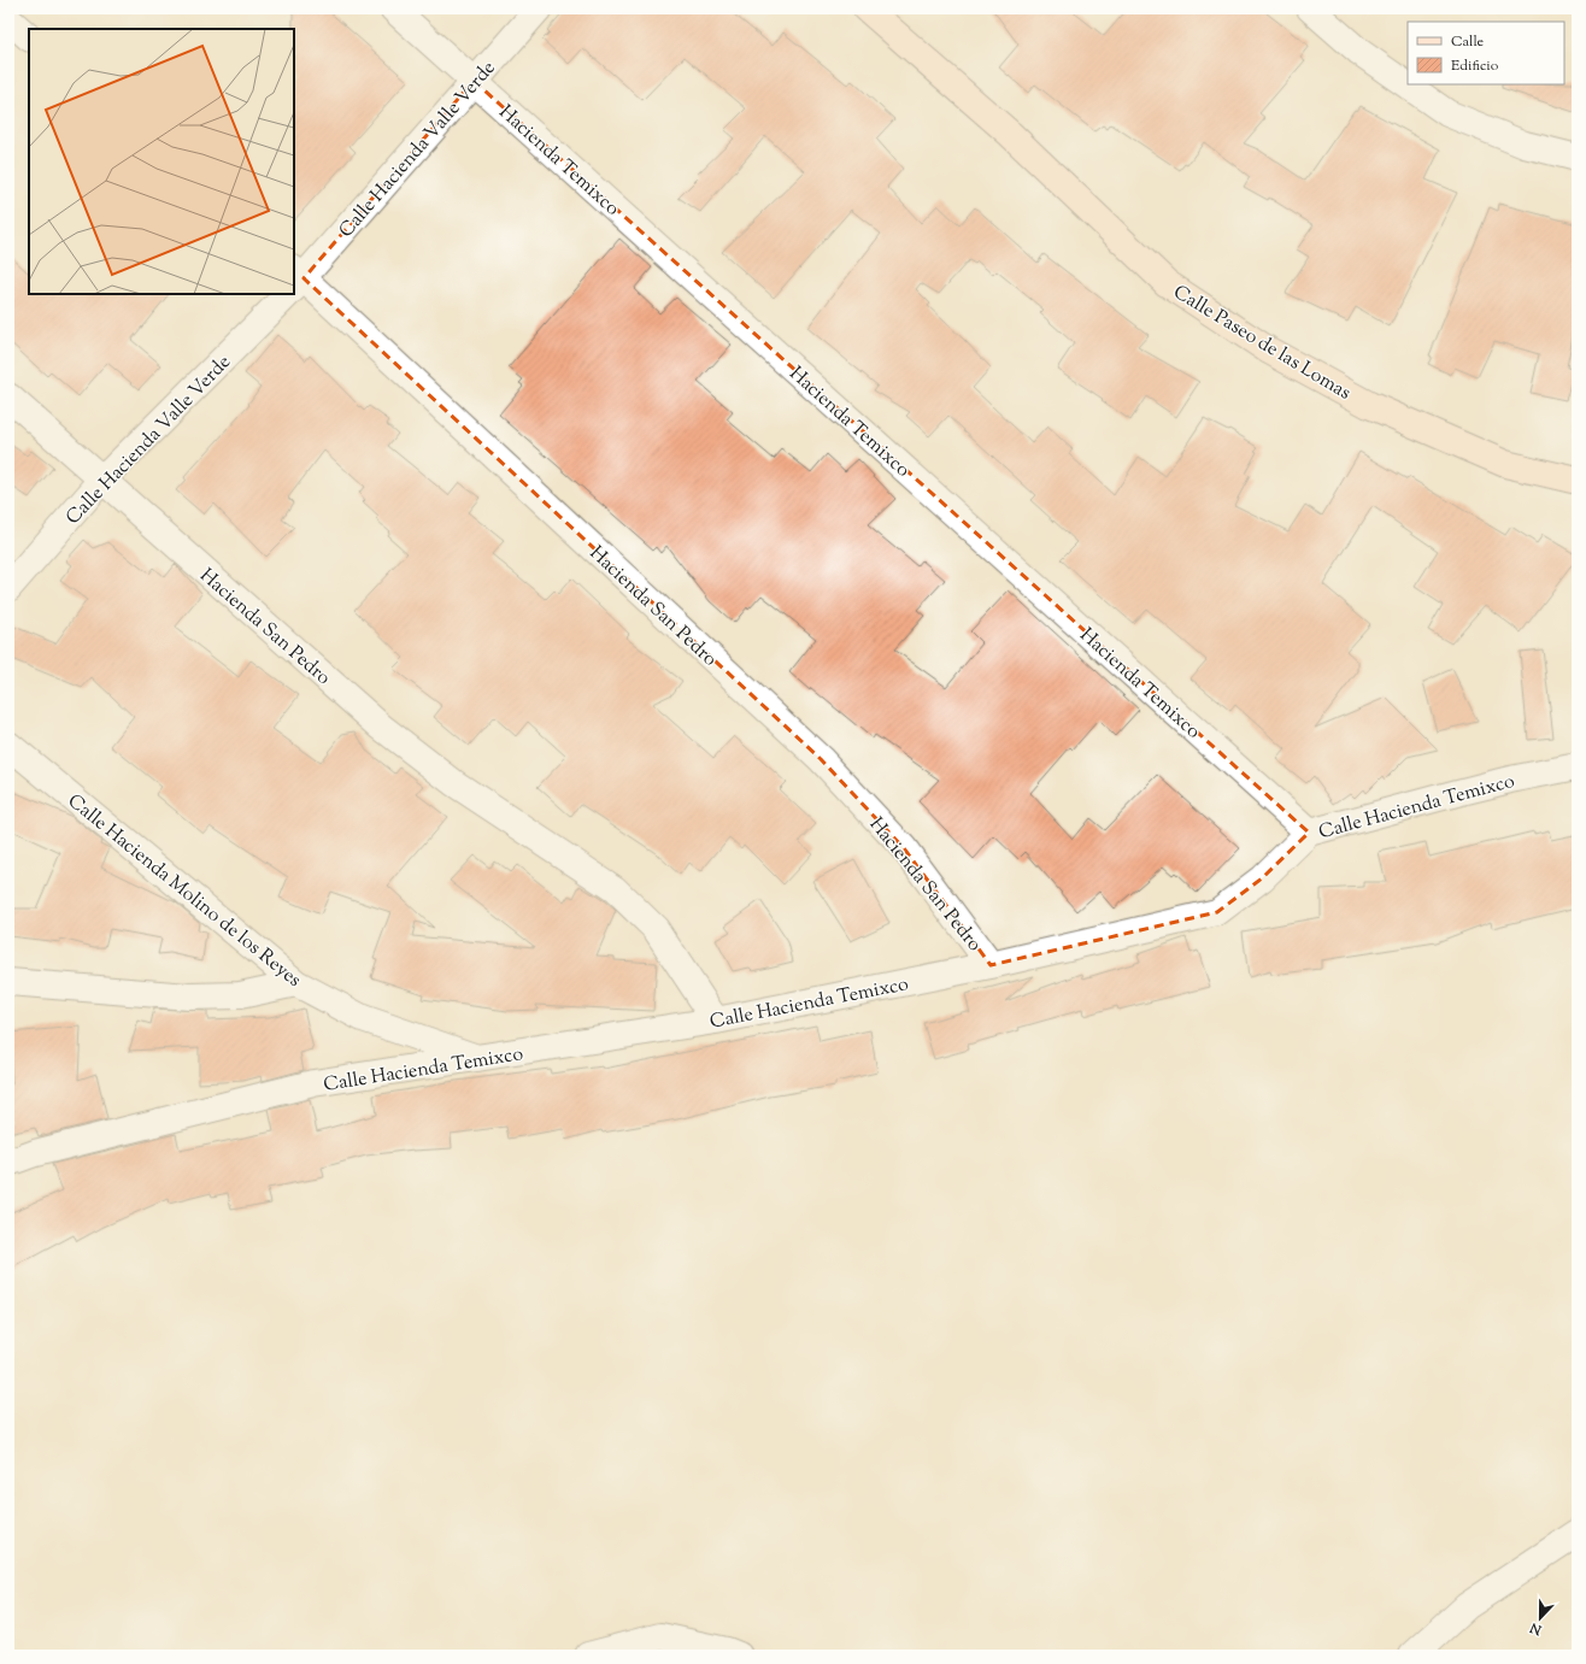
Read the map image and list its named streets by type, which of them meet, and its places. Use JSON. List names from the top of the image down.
{
  "streets": {
    "main road": ["Calle Paseo de las Lomas"],
    "street": [
      "Calle Hacienda Valle Verde",
      "Hacienda Temixco",
      "Hacienda San Pedro",
      "Calle Hacienda Temixco",
      "Calle Hacienda Molino de los Reyes"
    ]
  },
  "crossings": [
    ["Calle Hacienda Valle Verde", "Hacienda Temixco"],
    ["Calle Hacienda Valle Verde", "Hacienda San Pedro"],
    ["Hacienda Temixco", "Calle Hacienda Temixco"],
    ["Hacienda San Pedro", "Calle Hacienda Temixco"],
    ["Calle Hacienda Temixco", "Calle Hacienda Molino de los Reyes"]
  ],
  "legend": ["Calle", "Edificio"],
  "north": "bottom"
}
